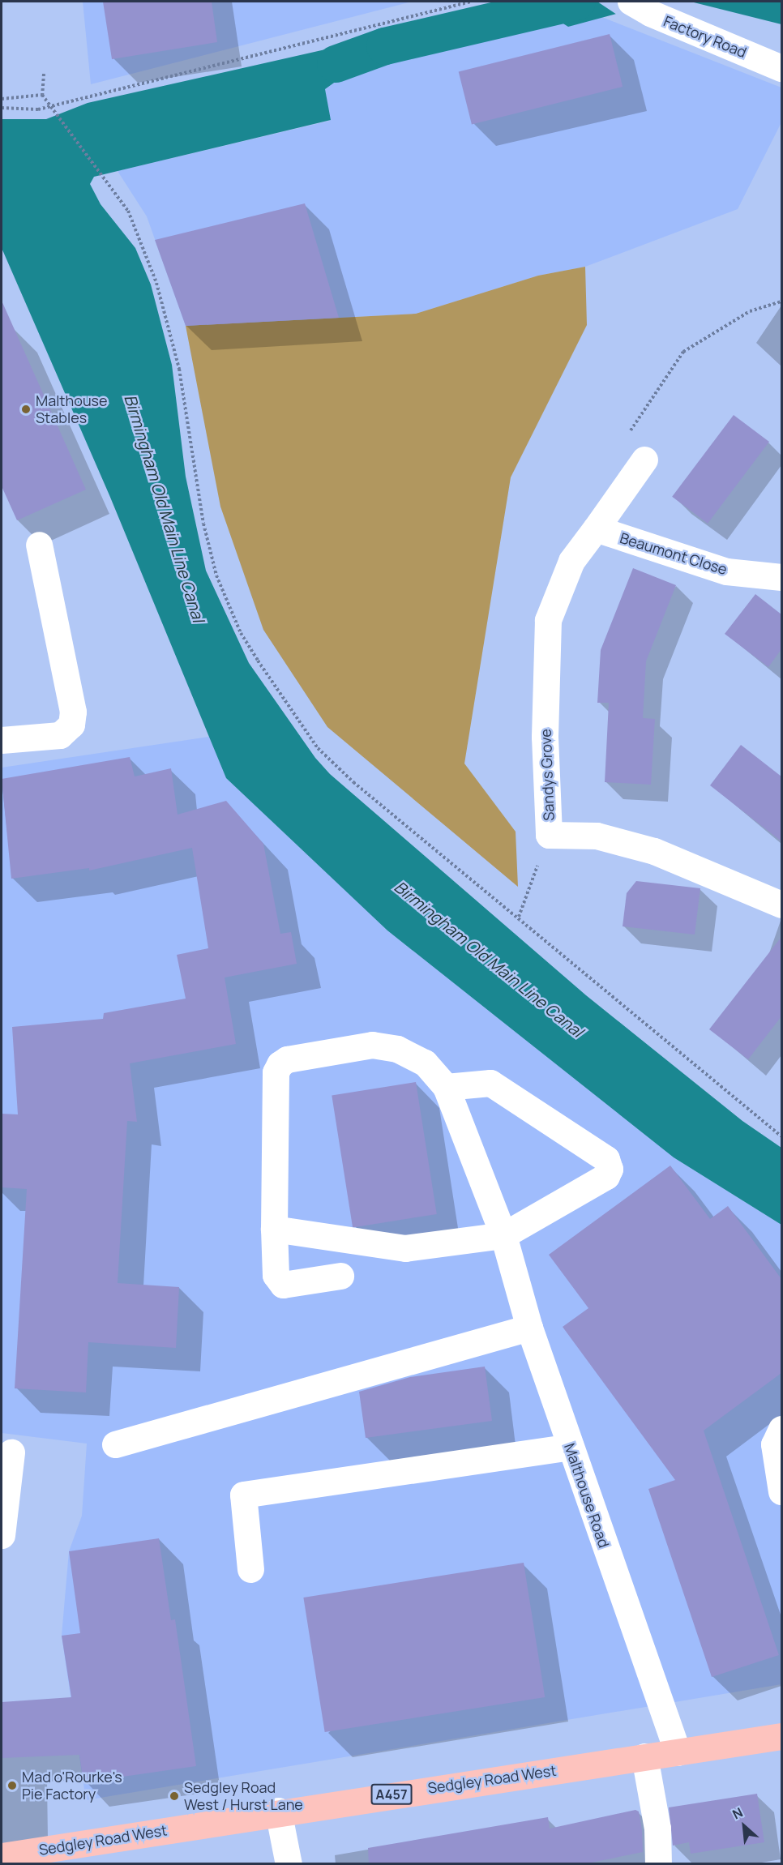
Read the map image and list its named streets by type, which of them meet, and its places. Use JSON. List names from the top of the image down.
{
  "streets": {
    "main road": ["Sedgley Road West", "A457"],
    "street": [
      "Factory Road",
      "Beaumont Close",
      "Sandys Grove",
      "Malthouse Road"
    ]
  },
  "crossings": [
    ["Beaumont Close", "Sandys Grove"],
    ["Malthouse Road", "Sedgley Road West"]
  ],
  "water": ["Birmingham Old Main Line Canal"],
  "places": ["Malthouse Stables", "Mad o'Rourke's Pie Factory", "Sedgley Road West / Hurst Lane"],
  "north": "top left"
}
